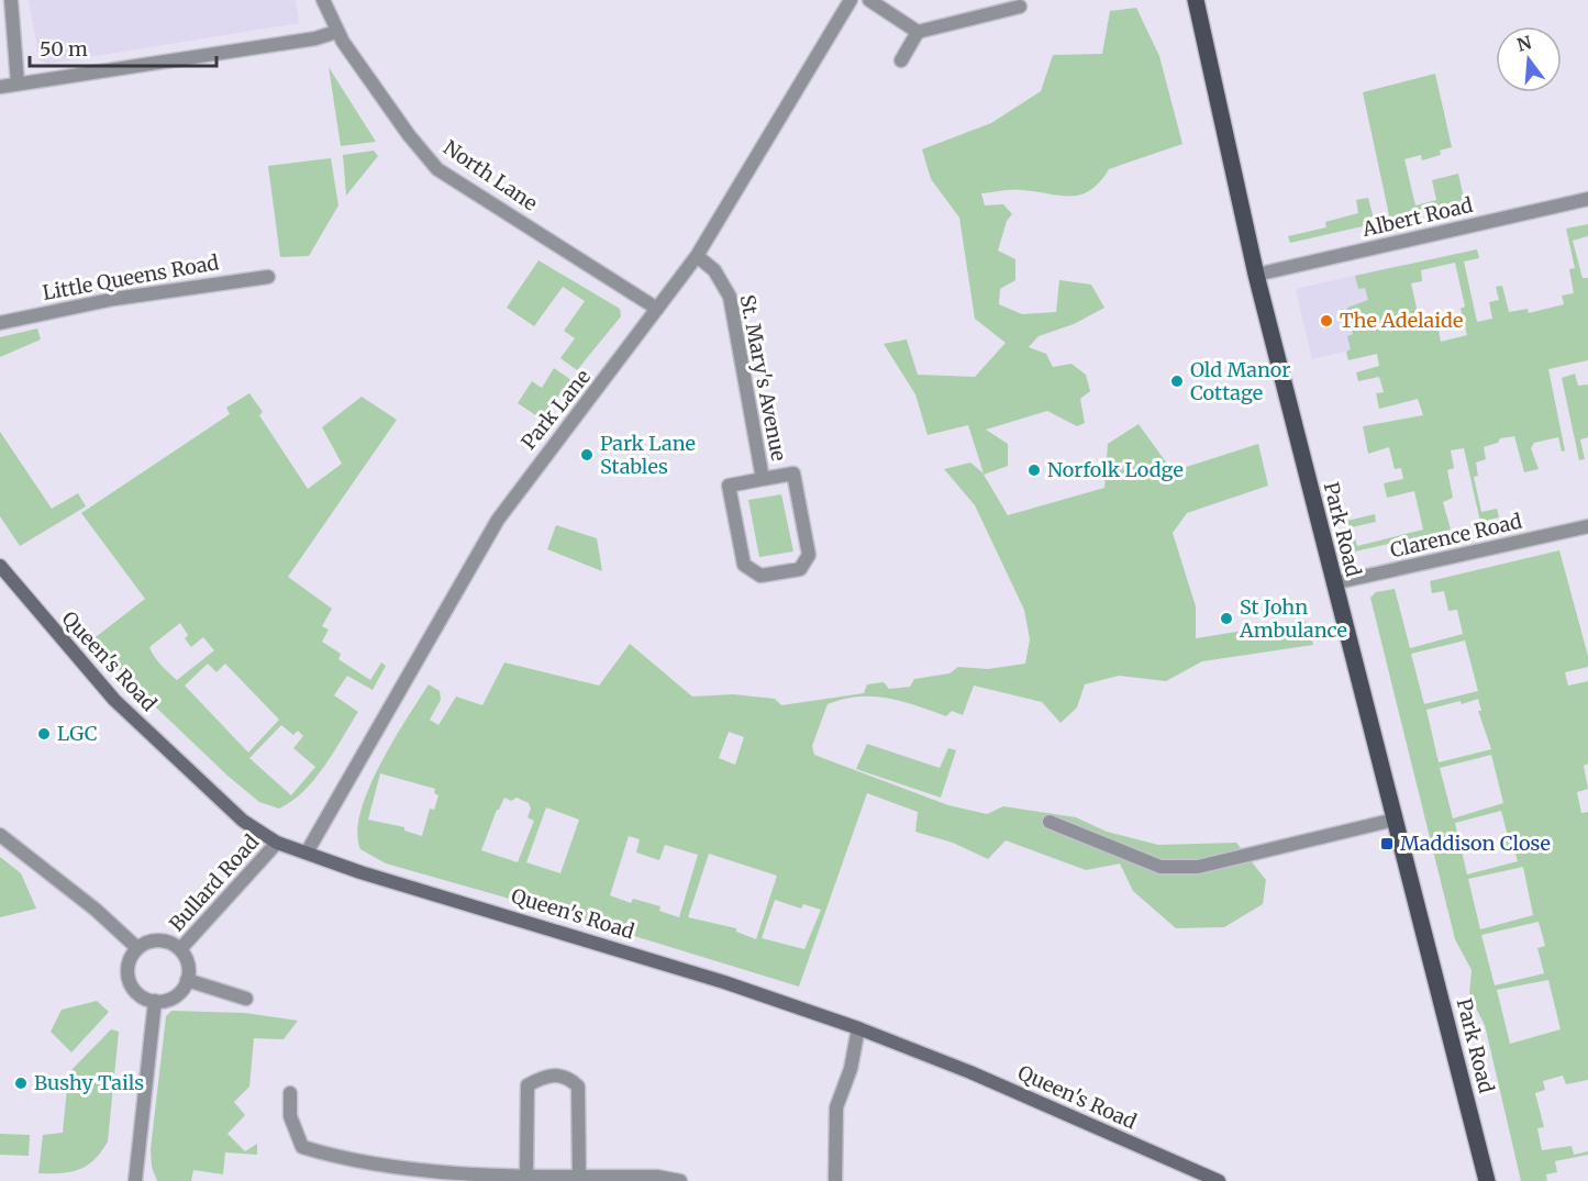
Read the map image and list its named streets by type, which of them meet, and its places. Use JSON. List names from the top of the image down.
{
  "streets": {
    "main road": ["Park Road", "Queen's Road"],
    "street": [
      "North Lane",
      "Albert Road",
      "Little Queens Road",
      "St. Mary's Avenue",
      "Park Lane",
      "Clarence Road",
      "Bullard Road"
    ]
  },
  "crossings": [
    ["North Lane", "Park Lane"],
    ["Albert Road", "Park Road"],
    ["St. Mary's Avenue", "Park Lane"],
    ["Park Lane", "Queen's Road"],
    ["Park Road", "Clarence Road"],
    ["Queen's Road", "Bullard Road"]
  ],
  "places": {
    "other": [
      "The Adelaide",
      "Old Manor Cottage",
      "Park Lane Stables",
      "Norfolk Lodge",
      "St John Ambulance",
      "LGC",
      "Bushy Tails"
    ],
    "transit": ["Maddison Close"]
  },
  "scale_bar": "50 m",
  "north": "top"
}
